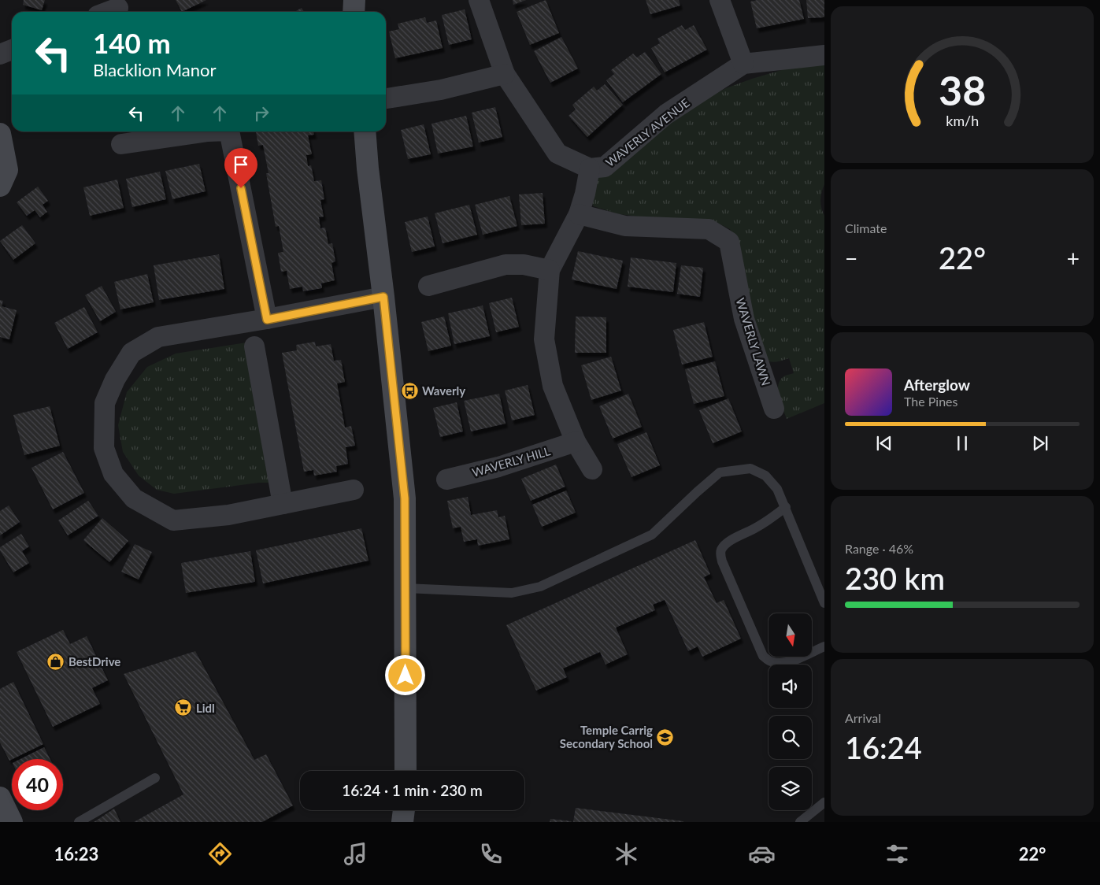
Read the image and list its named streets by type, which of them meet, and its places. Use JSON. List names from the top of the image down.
{
  "streets": {
    "street": ["WAVERLY AVENUE", "WAVERLY LAWN", "WAVERLY HILL"]
  },
  "places": {
    "bus stop": ["Waverly"],
    "shop": ["BestDrive"],
    "supermarket": ["Lidl"],
    "school or university": ["Temple Carrig Secondary School"]
  },
  "north": "bottom",
  "page": {
    "turn": ["140 m", "Blacklion Manor"],
    "tile": [
      "Climate",
      ["Range · 46%", "230 km"],
      ["Arrival", "16:24"]
    ],
    "heat": ["−", "22°", "+"],
    "song": ["Afterglow", "The Pines"],
    "limit": "40",
    "trip": "16:24 · 1 min · 230 m",
    "tabs": ["16:23", "22°"],
    "gauge": ["38", "km/h"]
  }
}
